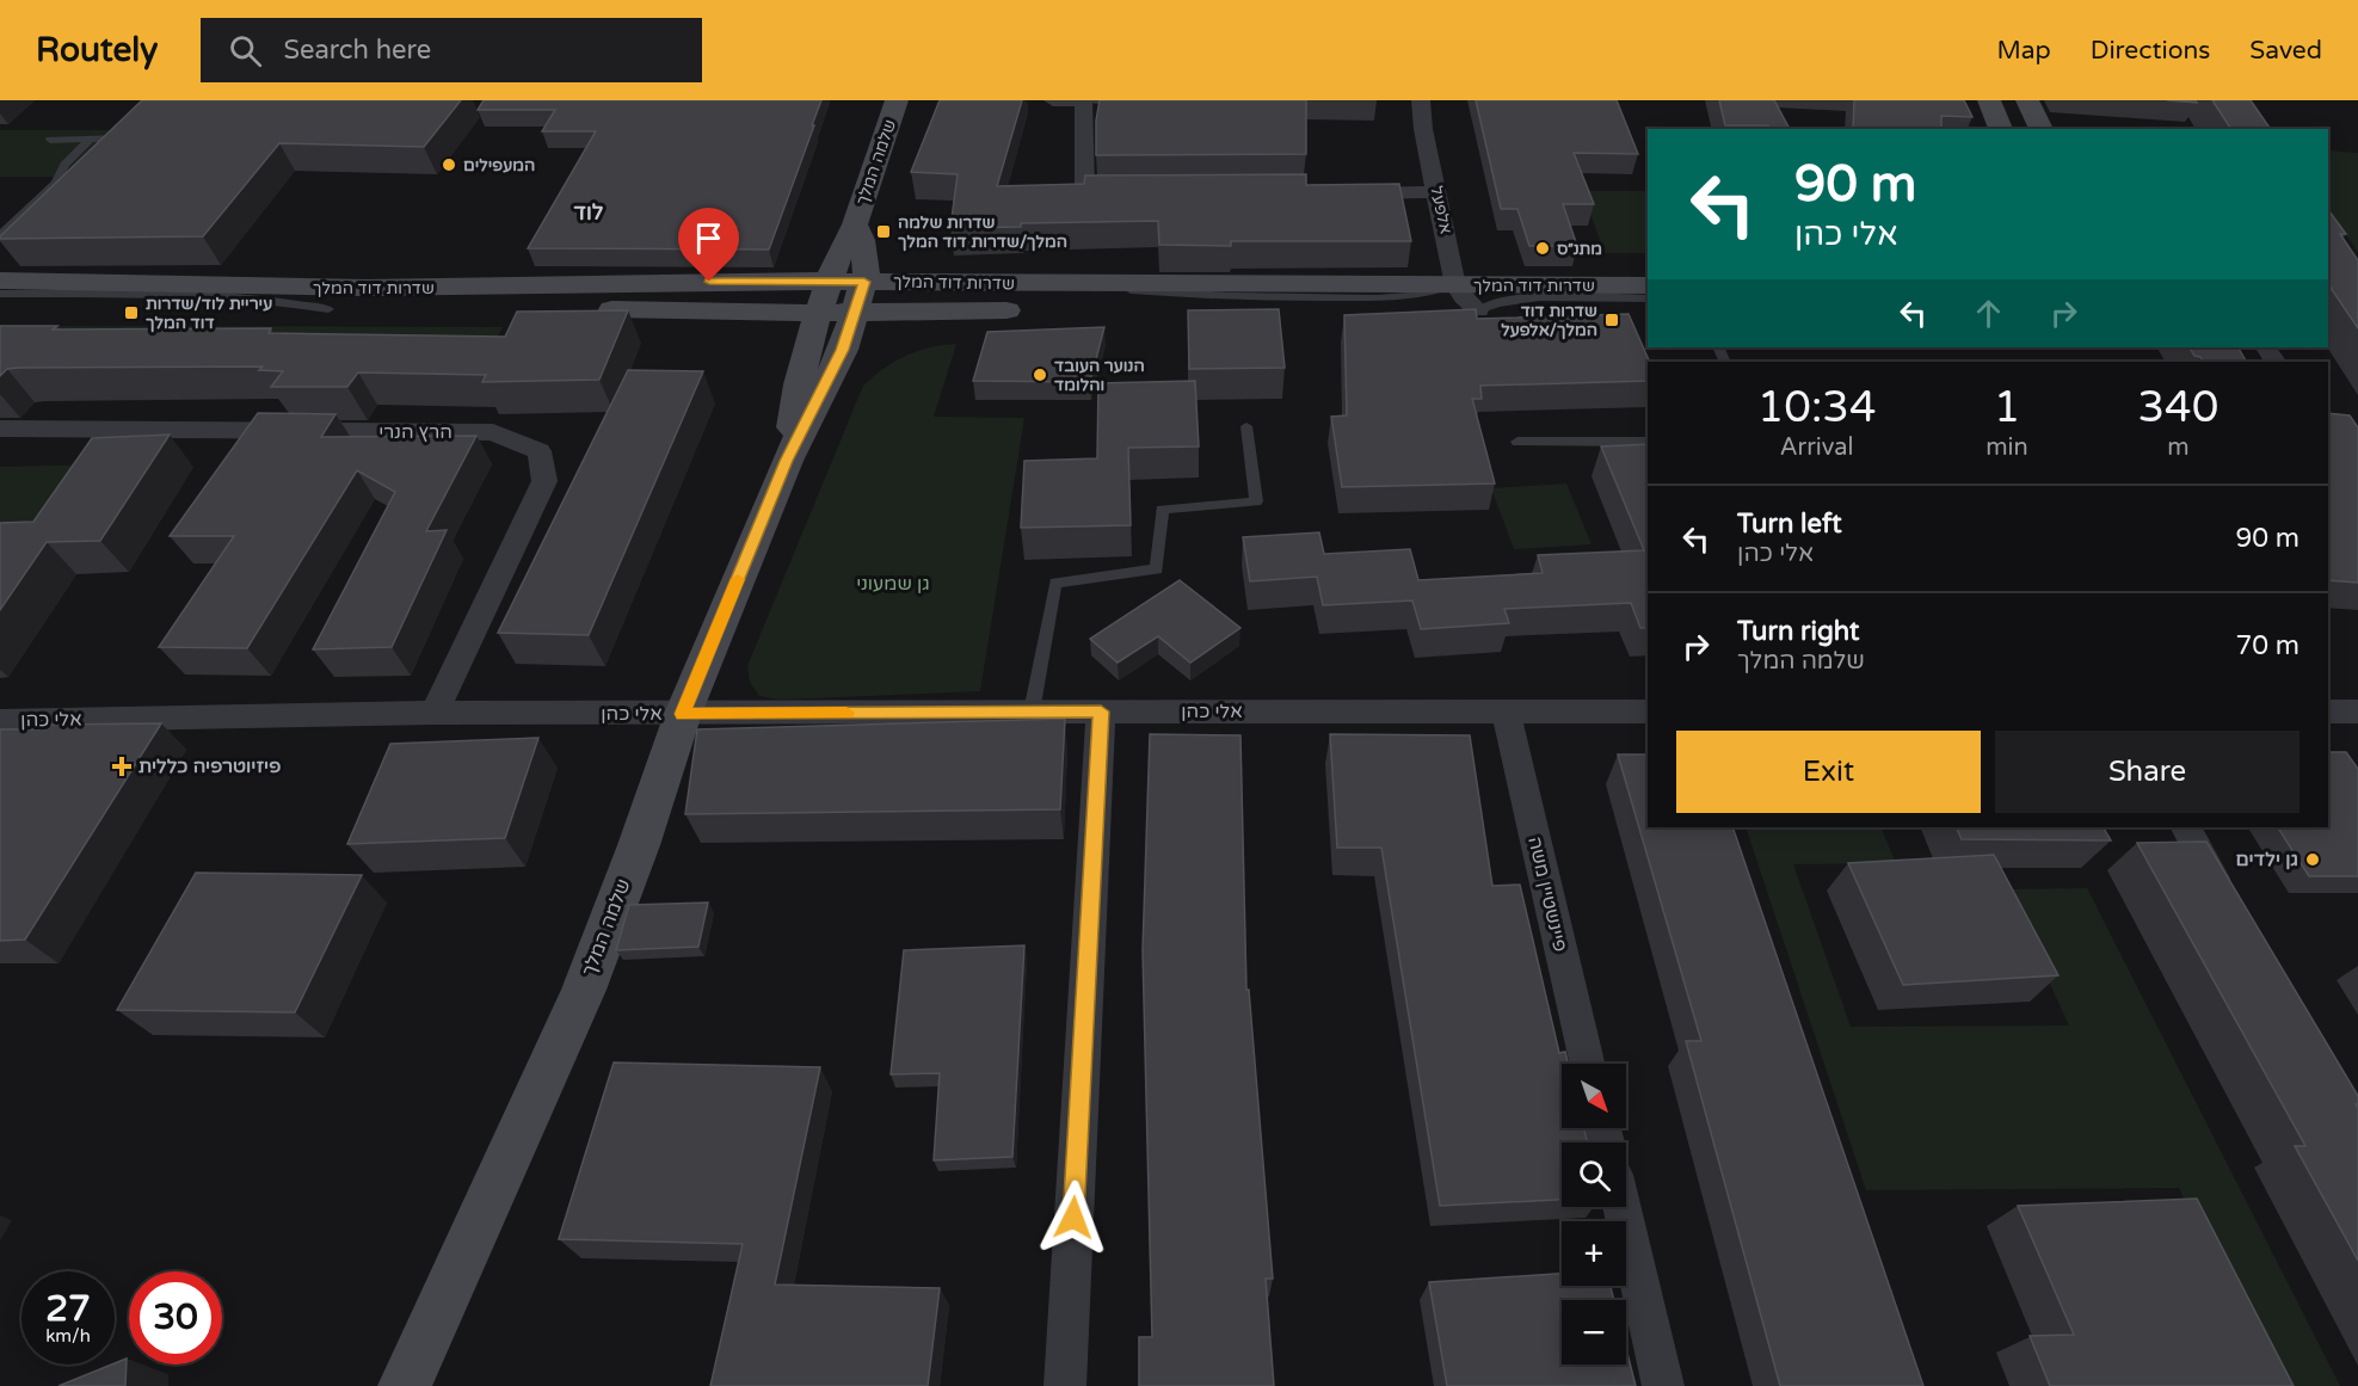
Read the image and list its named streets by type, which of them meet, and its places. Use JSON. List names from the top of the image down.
{
  "streets": {
    "main road": ["שלמה המלך", "שדרות דוד המלך"],
    "street": [
      "אלפעל",
      "הרץ הנרי",
      "אלי כהן",
      "פיינשטיין משה"
    ]
  },
  "crossings": [
    ["שלמה המלך", "שדרות דוד המלך"],
    ["שלמה המלך", "אלי כהן"],
    ["אלפעל", "שדרות דוד המלך"],
    ["הרץ הנרי", "אלי כהן"],
    ["אלי כהן", "פיינשטיין משה"]
  ],
  "districts": ["לוד"],
  "parks": ["גן שמעוני"],
  "places": {
    "other": [
      "המעפילים",
      "מתנ״ס",
      "הנוער העובד והלומד",
      "גן ילדים"
    ],
    "transit": ["שדרות שלמה המלך/שדרות דוד המלך", "עיריית לוד/שדרות דוד המלך", "שדרות דוד המלך/אלפעל"],
    "health": ["פיזיוטרפיה כללית"]
  },
  "north": "bottom right",
  "page": {
    "header": "Routely",
    "search": "Search here",
    "nav": ["Map", "Directions", "Saved"],
    "turn": ["90 m", "אלי כהן"],
    "eta": [
      "10:34",
      "Arrival",
      "1",
      "min",
      "340",
      "m"
    ],
    "list": [
      {
        "name": "Turn left",
        "note": "אלי כהן",
        "value": "90 m"
      },
      {
        "name": "Turn right",
        "note": "שלמה המלך",
        "value": "70 m"
      }
    ],
    "buttons": ["Exit", "Share"],
    "map_buttons": ["+", "−"],
    "speed": "27 km/h",
    "limit": "30"
  }
}
